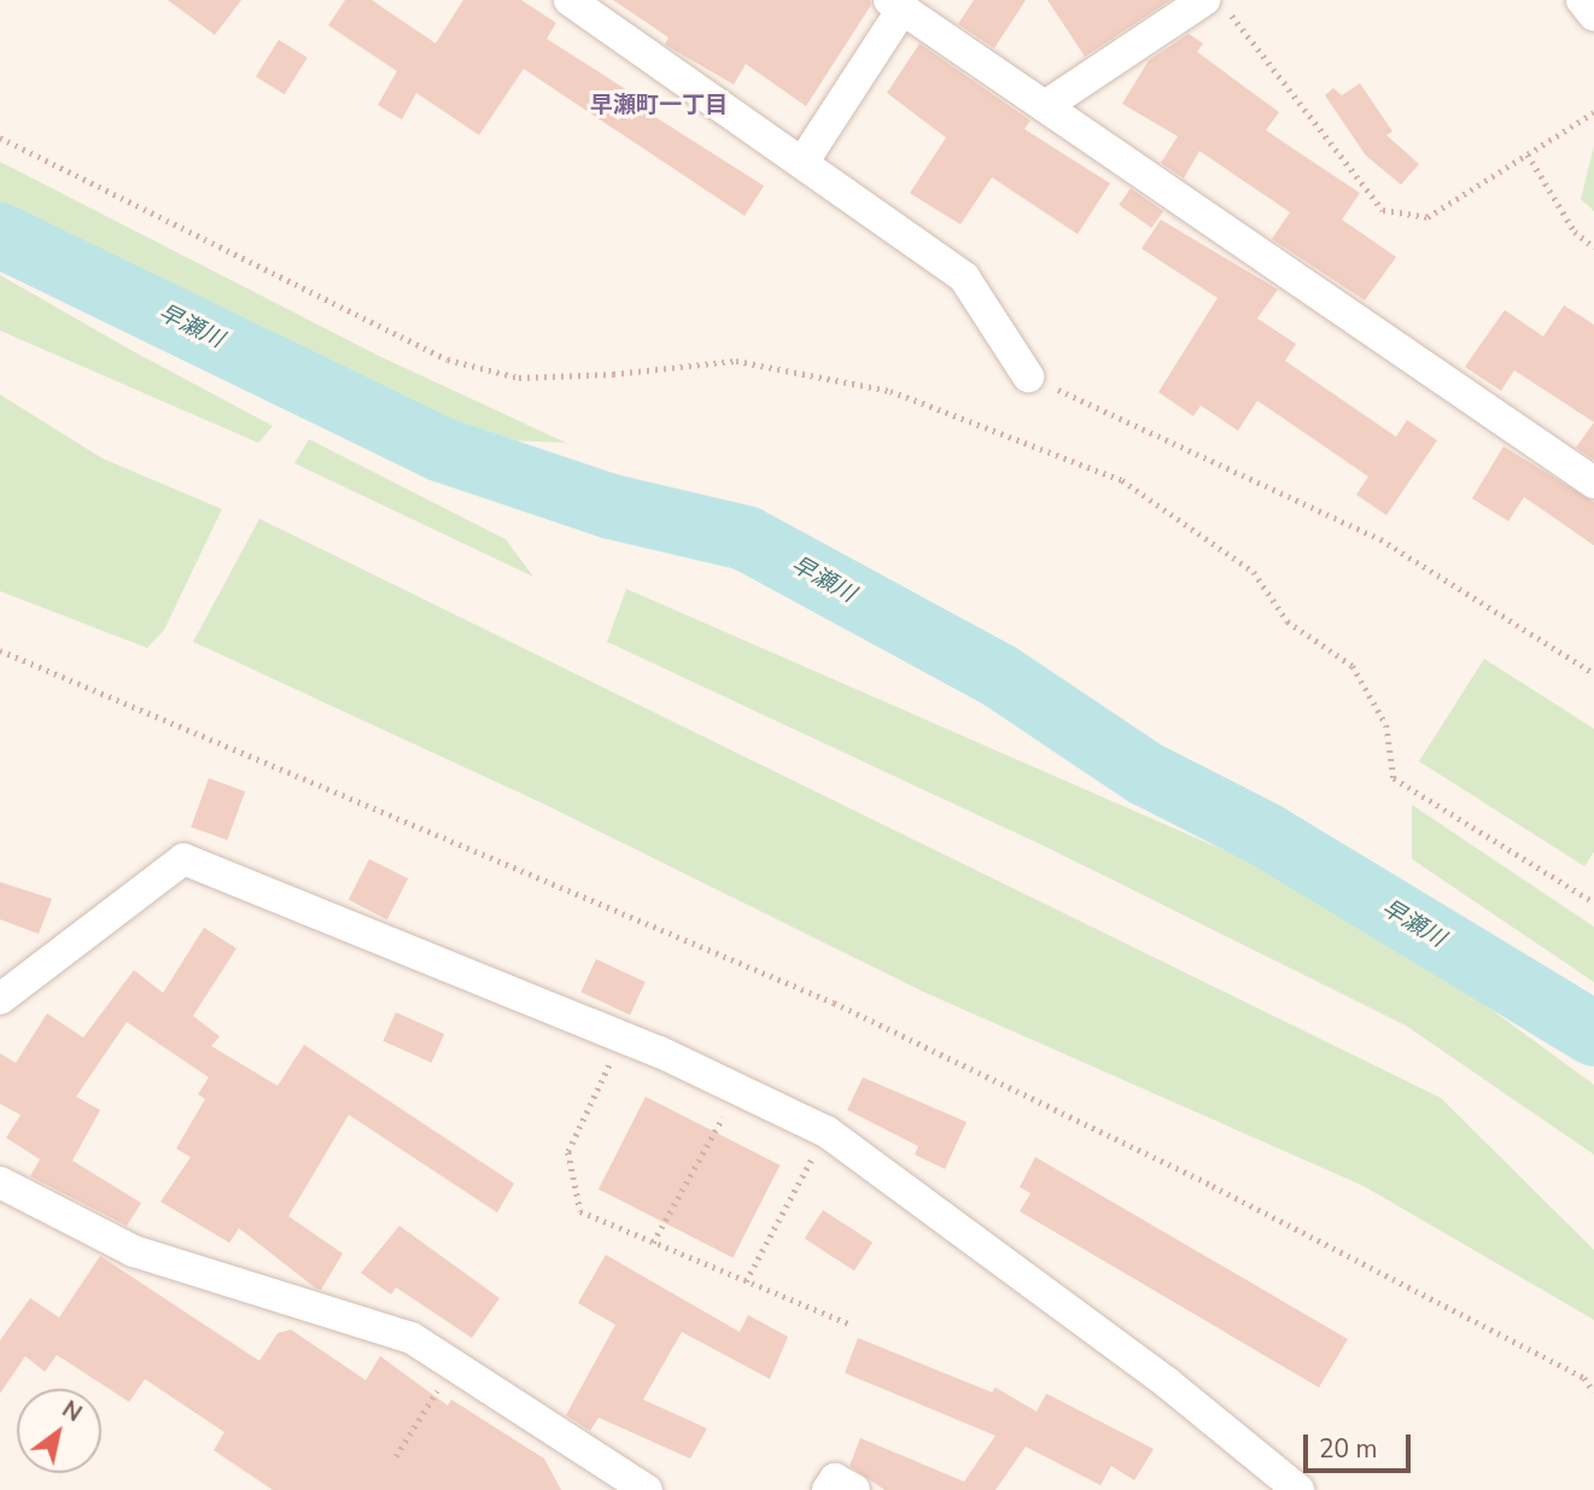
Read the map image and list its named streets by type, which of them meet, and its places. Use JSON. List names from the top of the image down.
{
  "districts": ["早瀬町一丁目"],
  "water": ["早瀬川"],
  "scale_bar": "20 m",
  "north": "top right"
}
